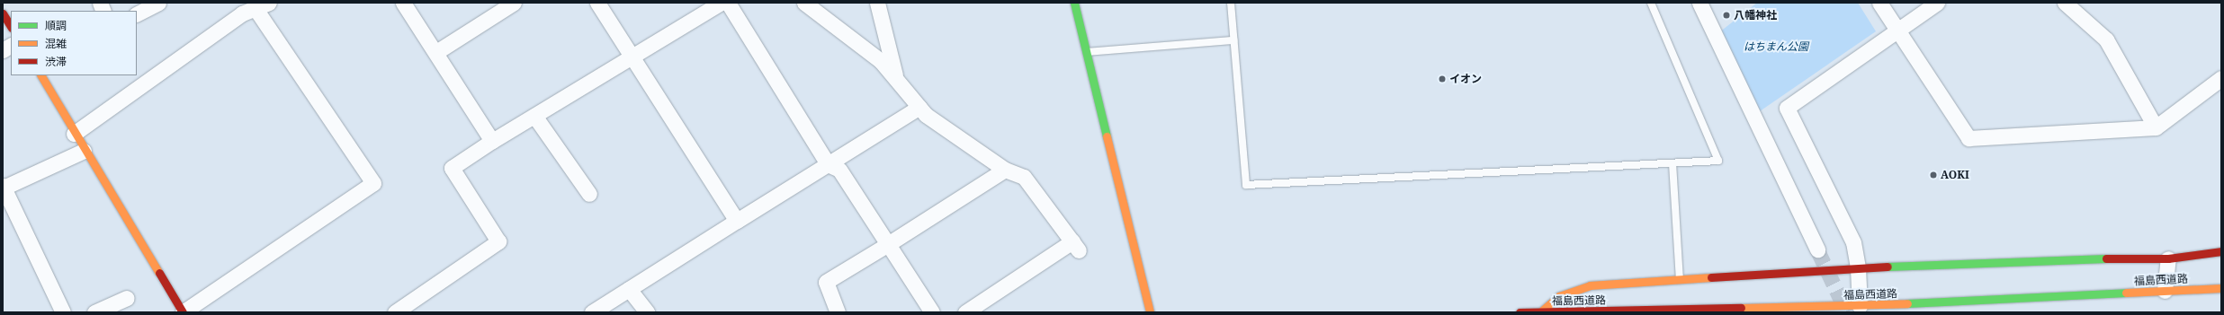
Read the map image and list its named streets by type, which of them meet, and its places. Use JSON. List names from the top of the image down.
{
  "streets": {
    "main road": ["福島西道路"]
  },
  "parks": ["はちまん公園"],
  "places": ["八幡神社", "イオン", "AOKI"],
  "legend": ["順調", "混雑", "渋滞"]
}
